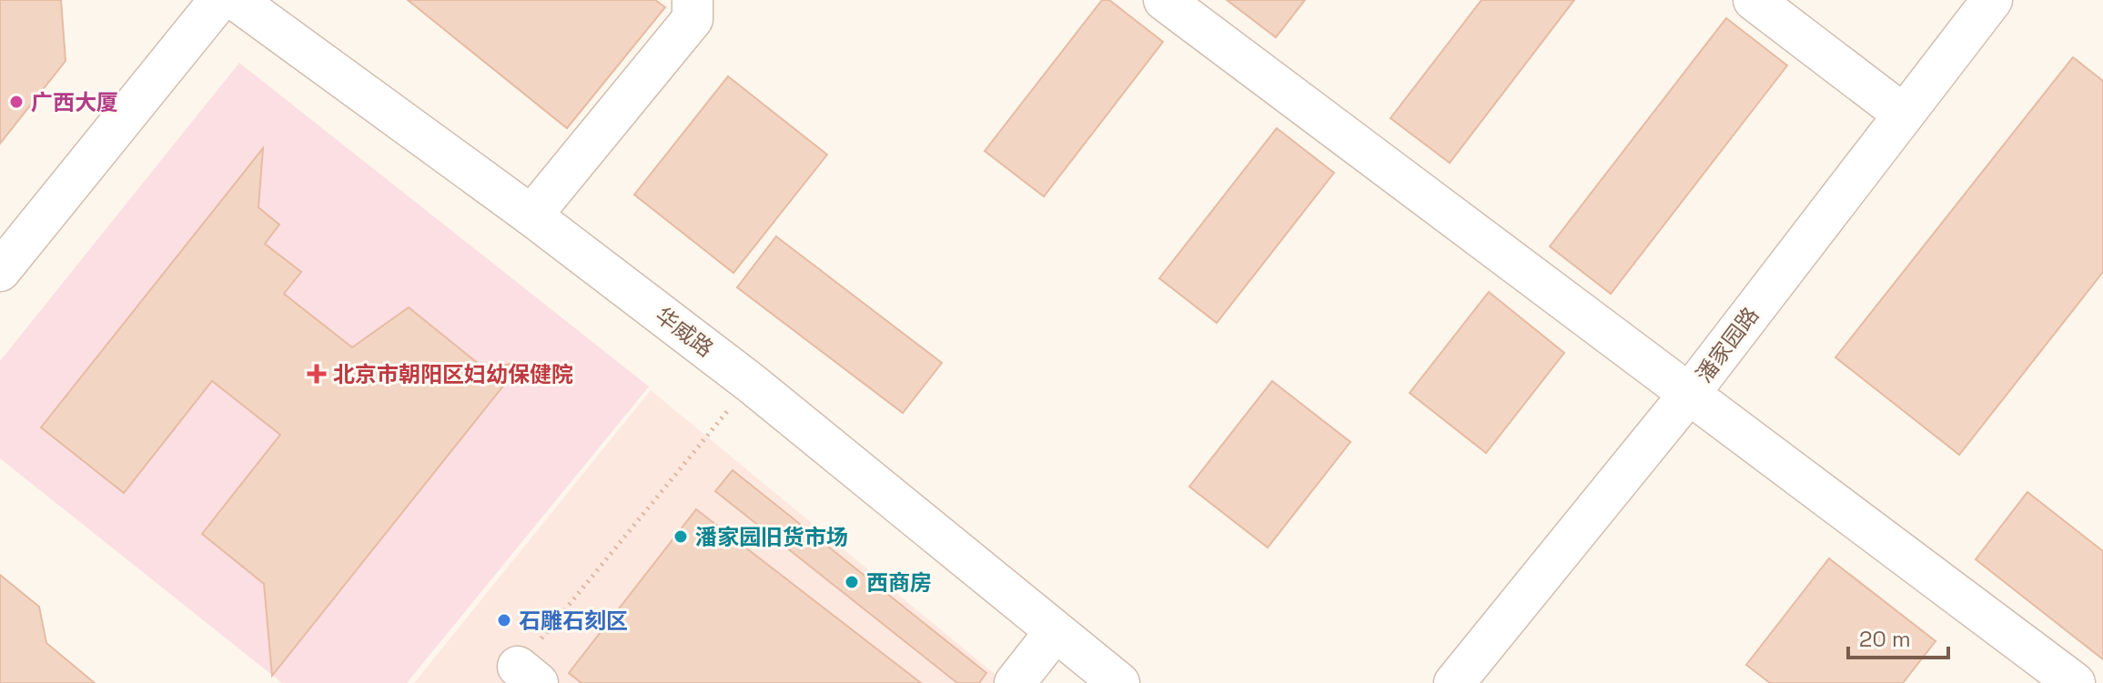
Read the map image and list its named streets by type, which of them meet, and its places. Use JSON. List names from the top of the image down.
{
  "streets": {
    "street": ["华威路", "潘家园路"]
  },
  "places": {
    "other": [
      "广西大厦",
      "潘家园旧货市场",
      "西商房",
      "石雕石刻区"
    ],
    "health": ["北京市朝阳区妇幼保健院"]
  },
  "scale_bar": "20 m"
}
